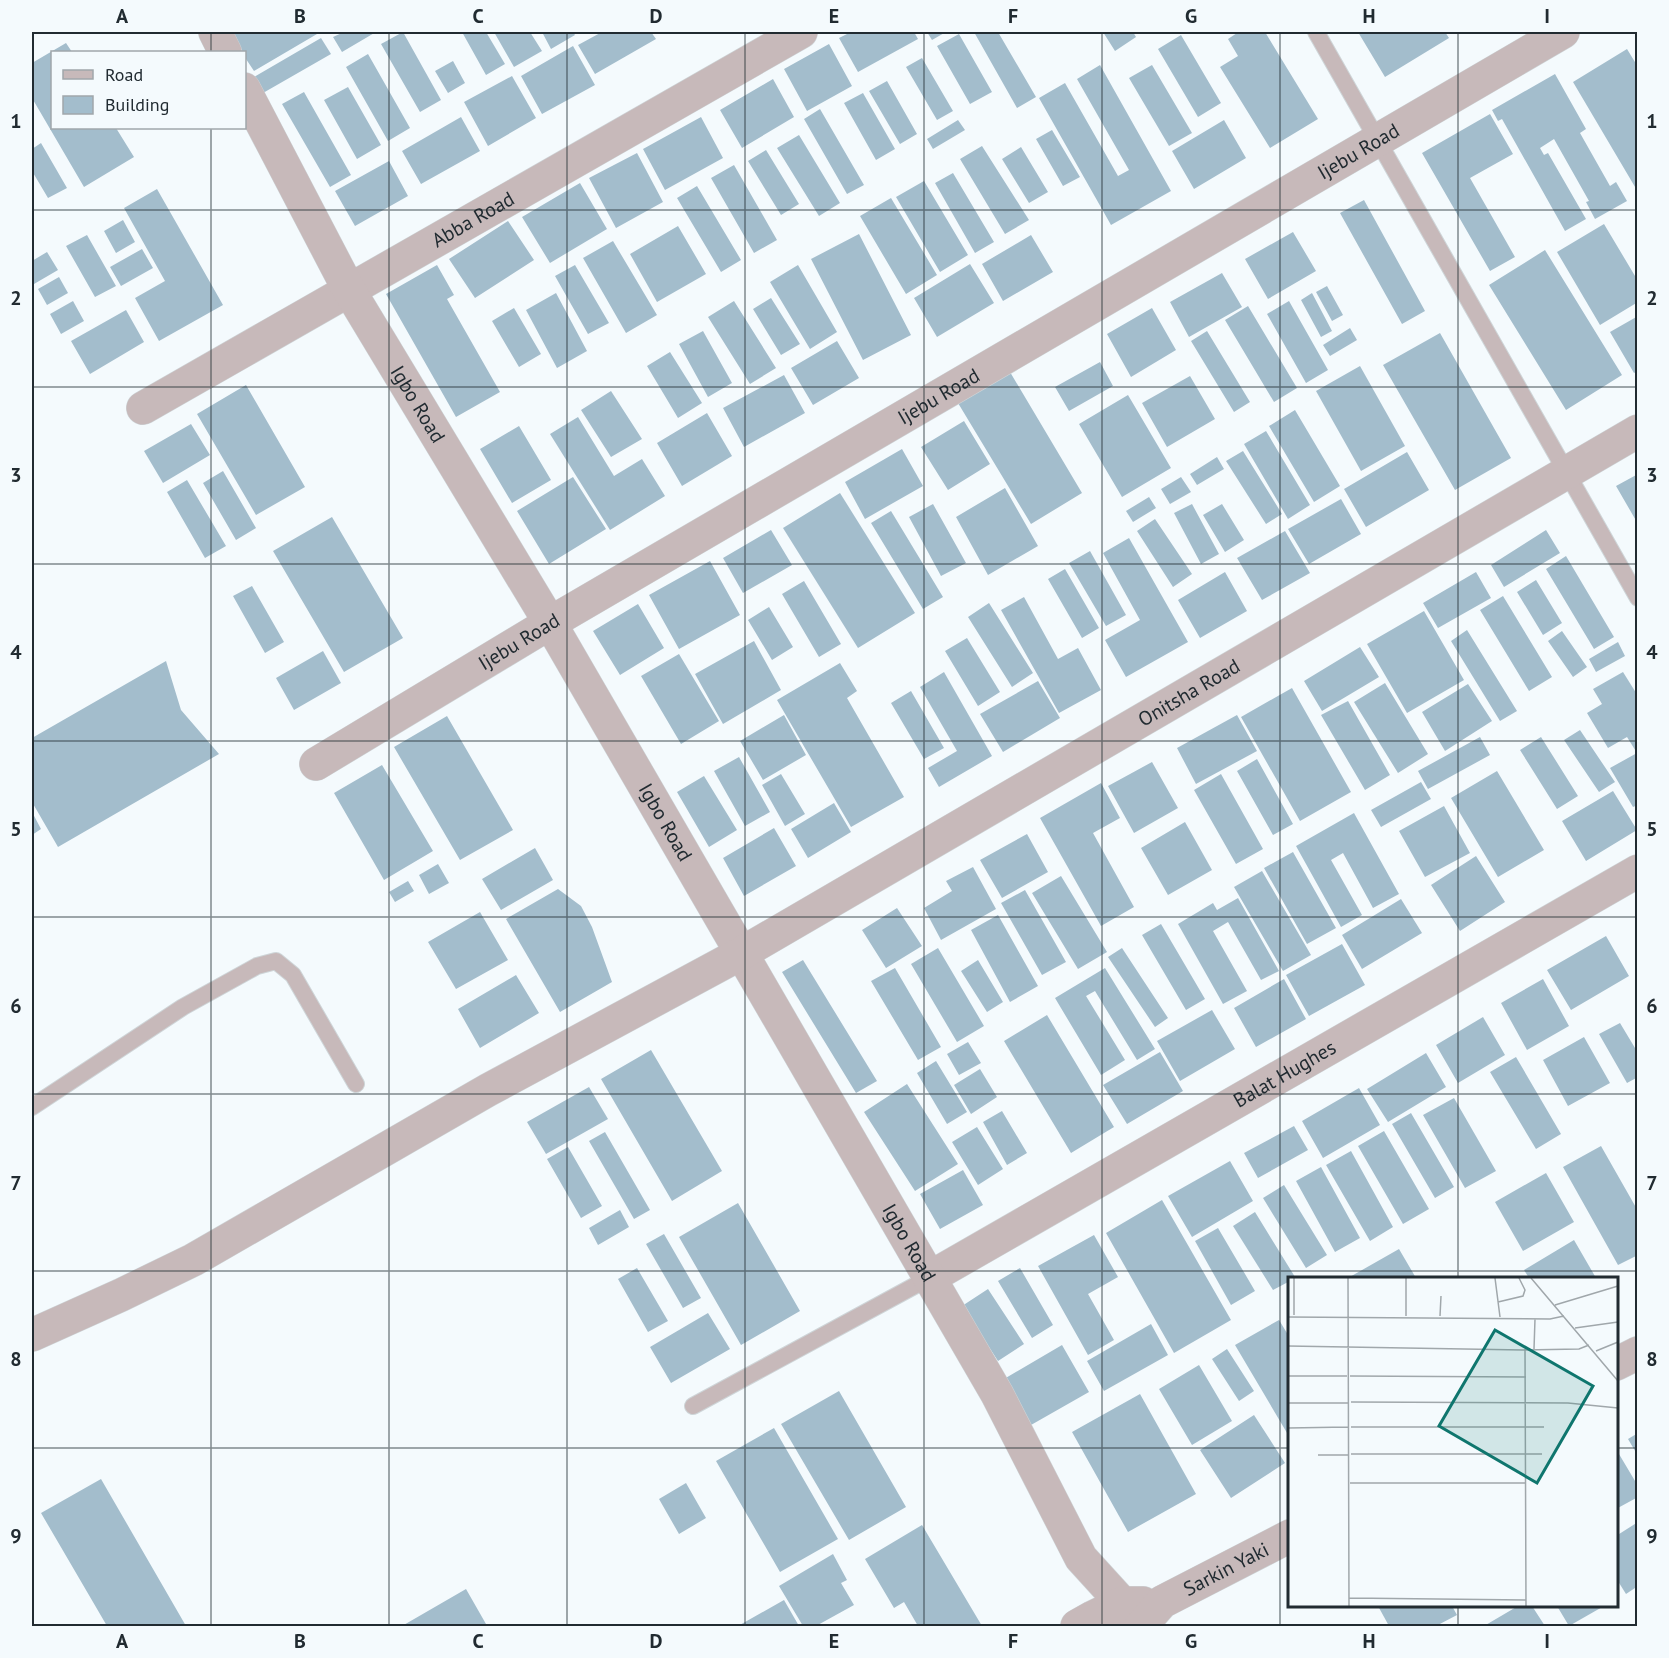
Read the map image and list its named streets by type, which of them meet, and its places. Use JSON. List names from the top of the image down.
{
  "streets": {
    "street": [
      "Ijebu Road",
      "Abba Road",
      "Igbo Road",
      "Onitsha Road",
      "Balat Hughes",
      "Sarkin Yaki"
    ]
  },
  "crossings": [
    ["Ijebu Road", "Igbo Road"],
    ["Abba Road", "Igbo Road"],
    ["Igbo Road", "Onitsha Road"],
    ["Igbo Road", "Balat Hughes"],
    ["Igbo Road", "Sarkin Yaki"]
  ],
  "legend": ["Road", "Building"],
  "grid": {
    "columns": [
      "A",
      "B",
      "C",
      "D",
      "E",
      "F",
      "G",
      "H",
      "I"
    ],
    "rows": [
      "1",
      "2",
      "3",
      "4",
      "5",
      "6",
      "7",
      "8",
      "9"
    ]
  }
}
